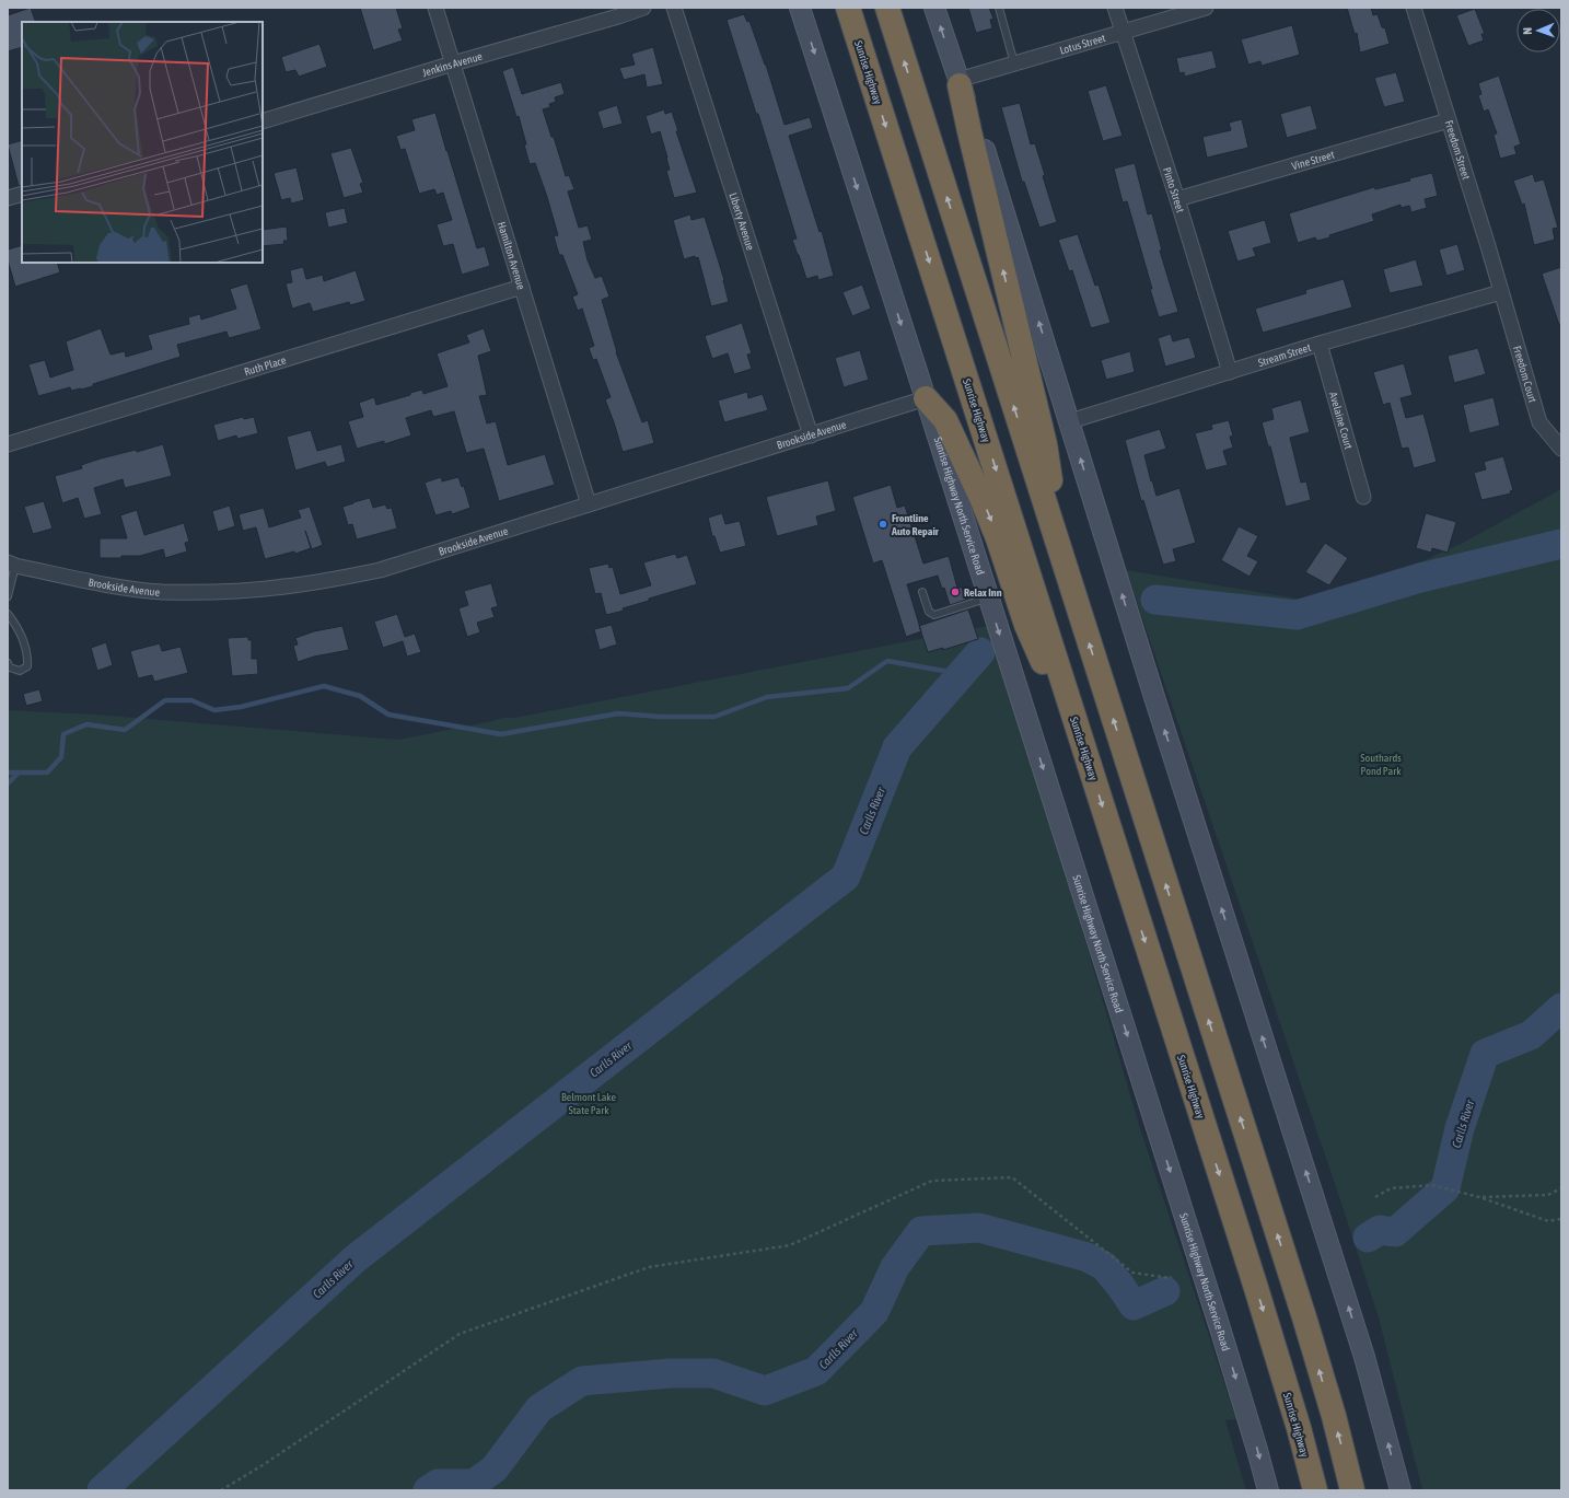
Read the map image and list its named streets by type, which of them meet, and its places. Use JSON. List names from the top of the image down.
{
  "streets": {
    "highway": ["Sunrise Highway"],
    "main road": ["Sunrise Highway North Service Road"],
    "street": [
      "Lotus Street",
      "Jenkins Avenue",
      "Freedom Street",
      "Vine Street",
      "Pinto Street",
      "Liberty Avenue",
      "Hamilton Avenue",
      "Stream Street",
      "Ruth Place",
      "Freedom Court",
      "Avelaine Court",
      "Brookside Avenue"
    ]
  },
  "crossings": [
    ["Lotus Street", "Pinto Street"],
    ["Jenkins Avenue", "Hamilton Avenue"],
    ["Freedom Street", "Vine Street"],
    ["Freedom Street", "Stream Street"],
    ["Freedom Street", "Freedom Court"],
    ["Vine Street", "Pinto Street"],
    ["Pinto Street", "Stream Street"],
    ["Liberty Avenue", "Brookside Avenue"],
    ["Hamilton Avenue", "Ruth Place"],
    ["Hamilton Avenue", "Brookside Avenue"],
    ["Stream Street", "Freedom Court"],
    ["Stream Street", "Avelaine Court"],
    ["Brookside Avenue", "Sunrise Highway North Service Road"]
  ],
  "water": ["Carlls River"],
  "parks": ["Southards Pond Park", "Belmont Lake State Park"],
  "places": ["Frontline Auto Repair", "Relax Inn"],
  "north": "left"
}
